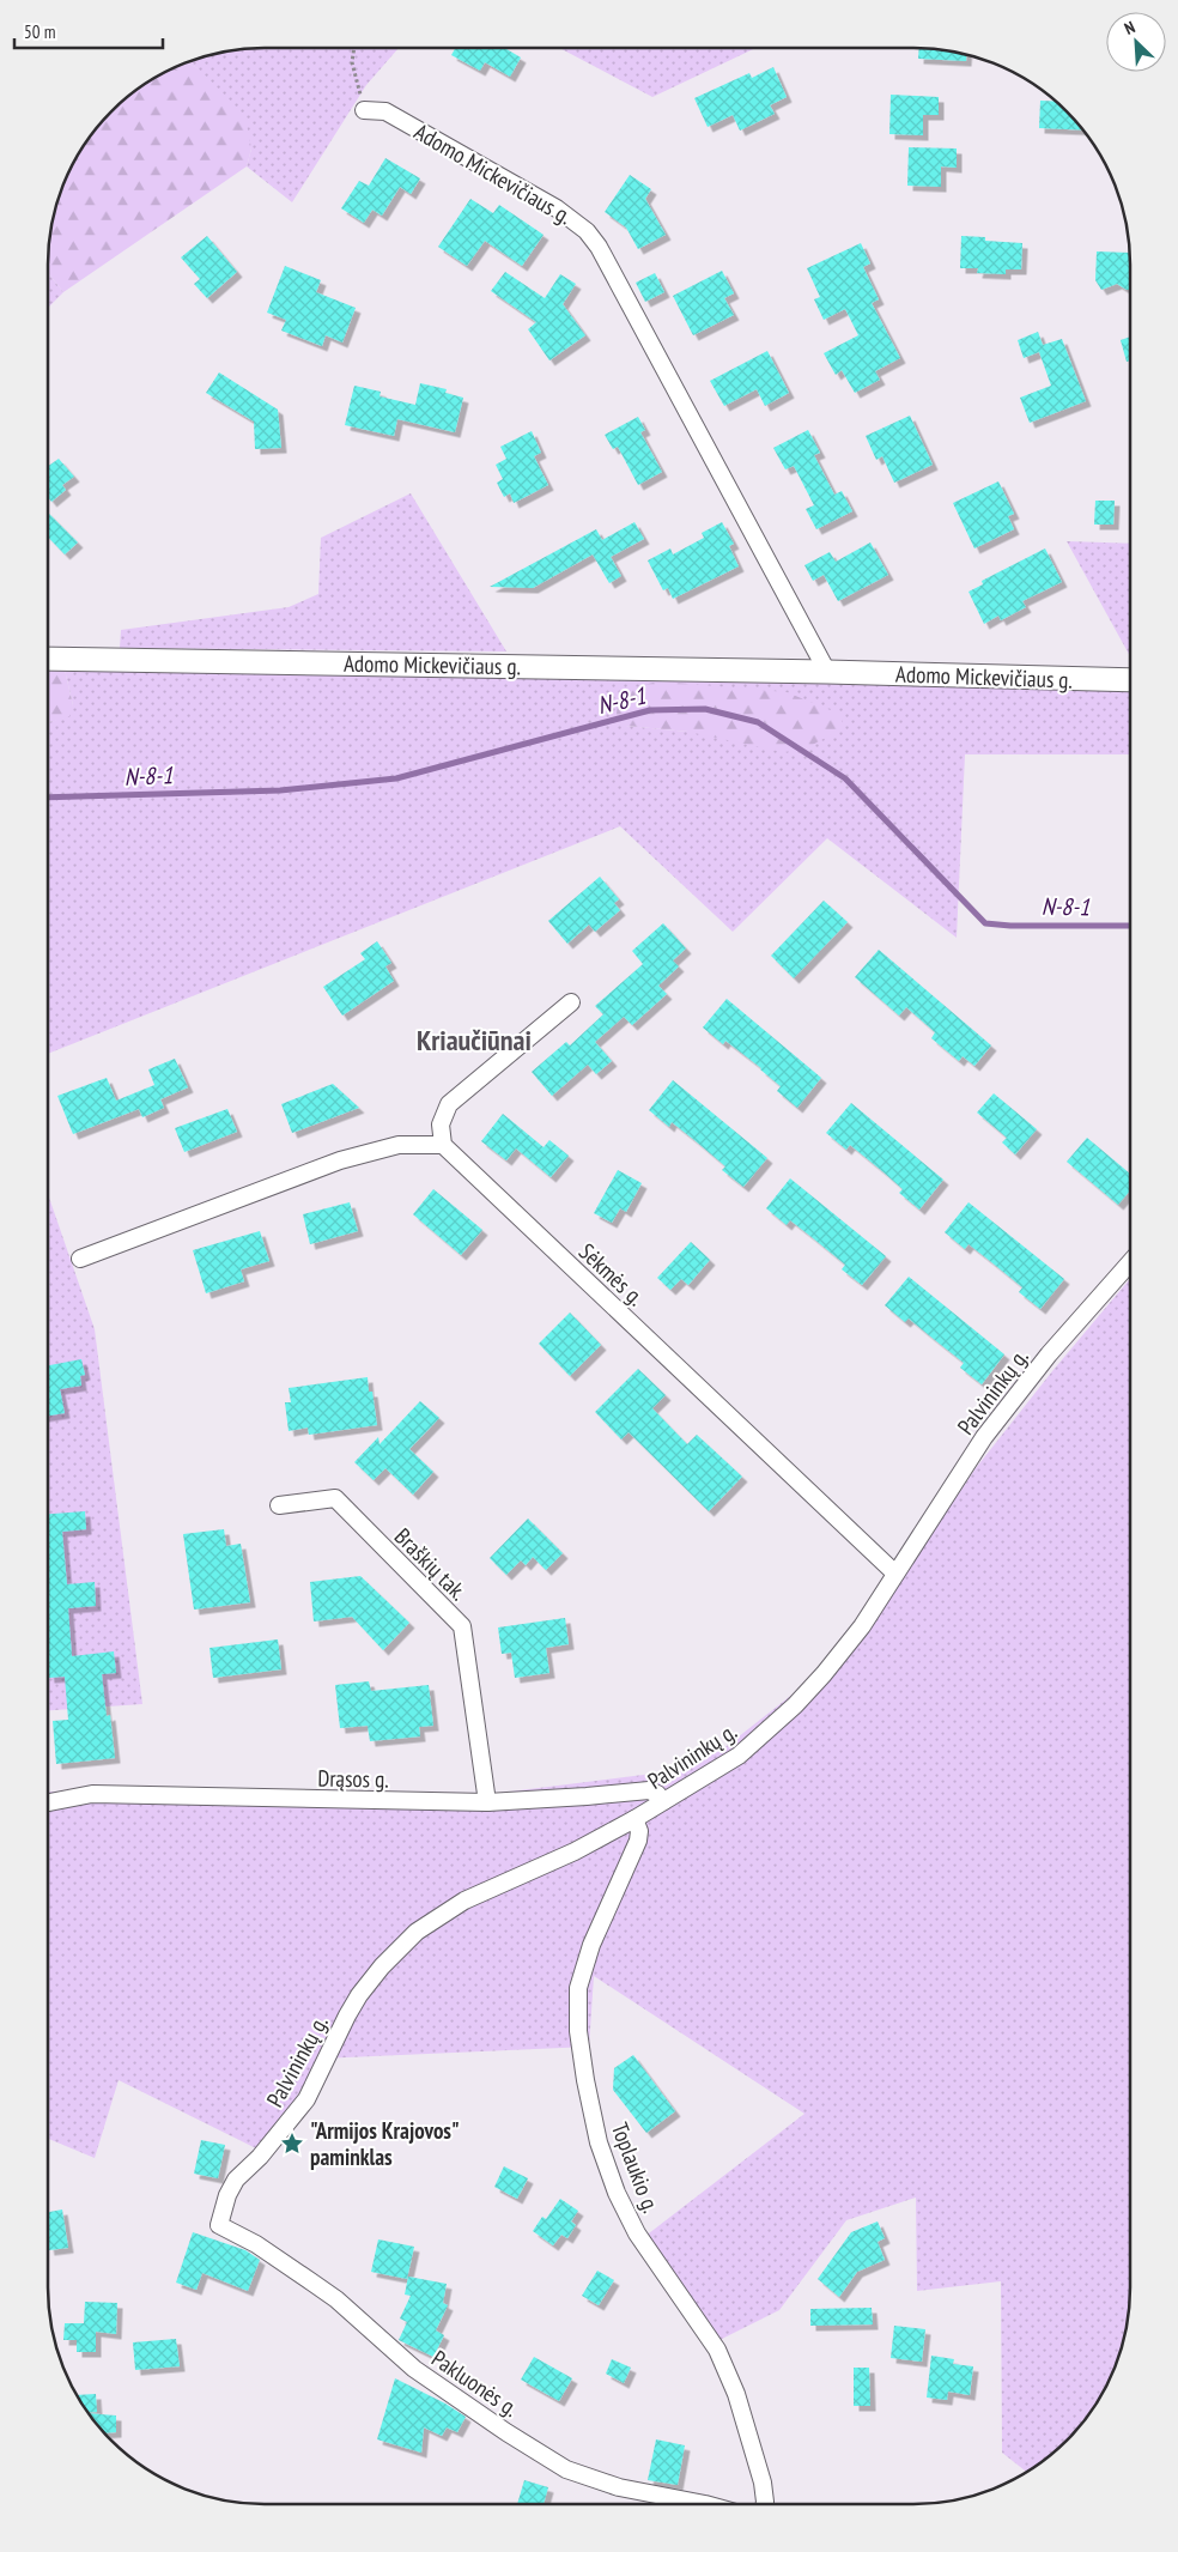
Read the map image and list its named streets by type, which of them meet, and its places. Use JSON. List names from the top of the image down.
{
  "streets": {
    "main road": ["Adomo Mickevičiaus g."],
    "street": [
      "Sėkmės g.",
      "Palvininkų g.",
      "Braškių tak.",
      "Drąsos g.",
      "Toplaukio g.",
      "Pakluonės g."
    ]
  },
  "crossings": [
    ["Sėkmės g.", "Palvininkų g."],
    ["Palvininkų g.", "Drąsos g."],
    ["Palvininkų g.", "Toplaukio g."],
    ["Palvininkų g.", "Pakluonės g."],
    ["Braškių tak.", "Drąsos g."]
  ],
  "districts": ["Kriaučiūnai"],
  "water": ["N-8-1"],
  "places": {
    "place": ["\"Armijos Krajovos\" paminklas"]
  },
  "scale_bar": "50 m",
  "north": "top left"
}
